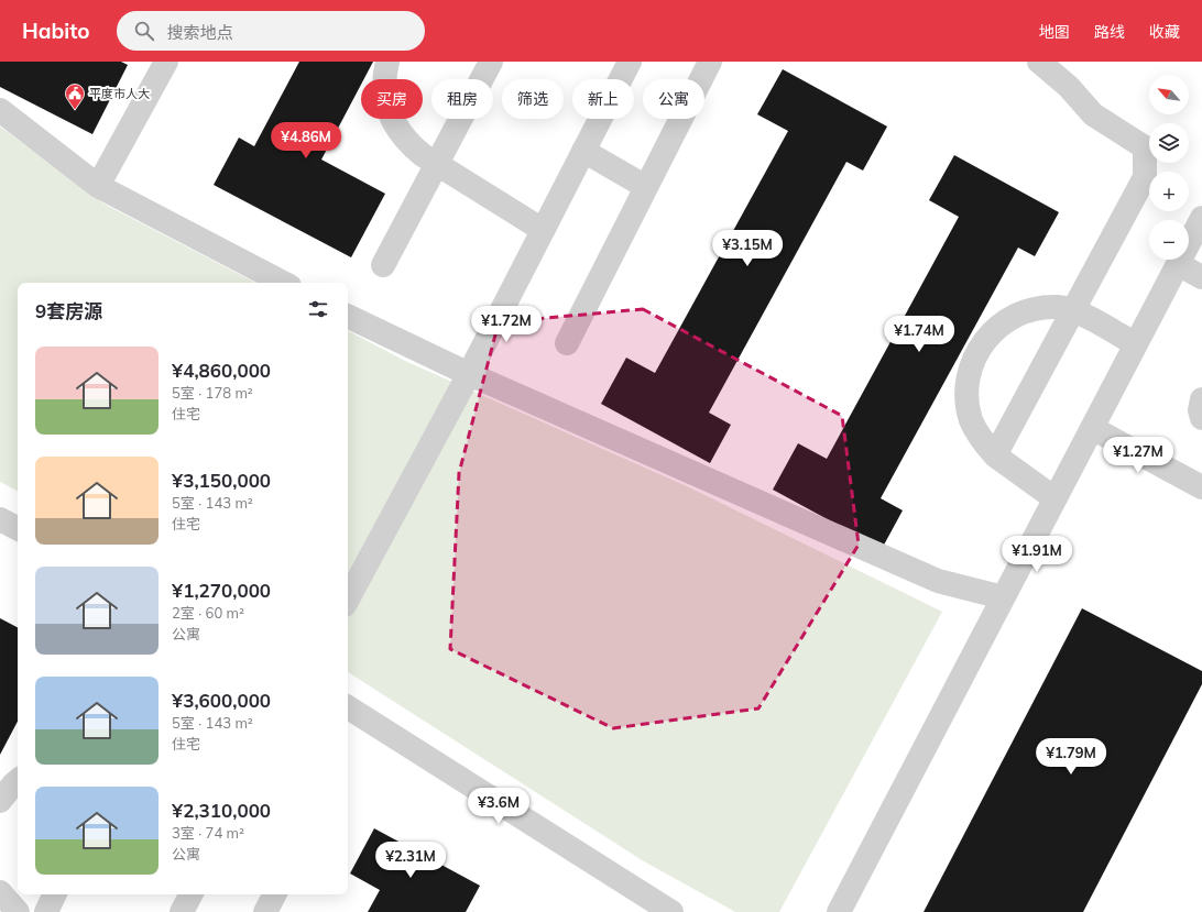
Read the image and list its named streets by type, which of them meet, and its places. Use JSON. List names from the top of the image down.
{
  "places": {
    "public building": ["平度市人大"]
  },
  "north": "top left",
  "page": {
    "header": "Habito",
    "search": "搜索地点",
    "nav": ["地图", "路线", "收藏"],
    "map_buttons": ["+", "−"],
    "chip": [
      "买房",
      "租房",
      "筛选",
      "新上",
      "公寓"
    ],
    "price": [
      "¥4.86M",
      "¥3.15M",
      "¥1.72M",
      "¥1.74M",
      "¥1.27M",
      "¥1.91M",
      "¥1.79M",
      "¥3.6M",
      "¥2.31M"
    ],
    "heading": "9套房源",
    "list": [
      {
        "name": "¥4,860,000",
        "note": "5室 · 178 m² · 住宅"
      },
      {
        "name": "¥3,150,000",
        "note": "5室 · 143 m² · 住宅"
      },
      {
        "name": "¥1,270,000",
        "note": "2室 · 60 m² · 公寓"
      },
      {
        "name": "¥3,600,000",
        "note": "5室 · 143 m² · 住宅"
      },
      {
        "name": "¥2,310,000",
        "note": "3室 · 74 m² · 公寓"
      }
    ]
  }
}
